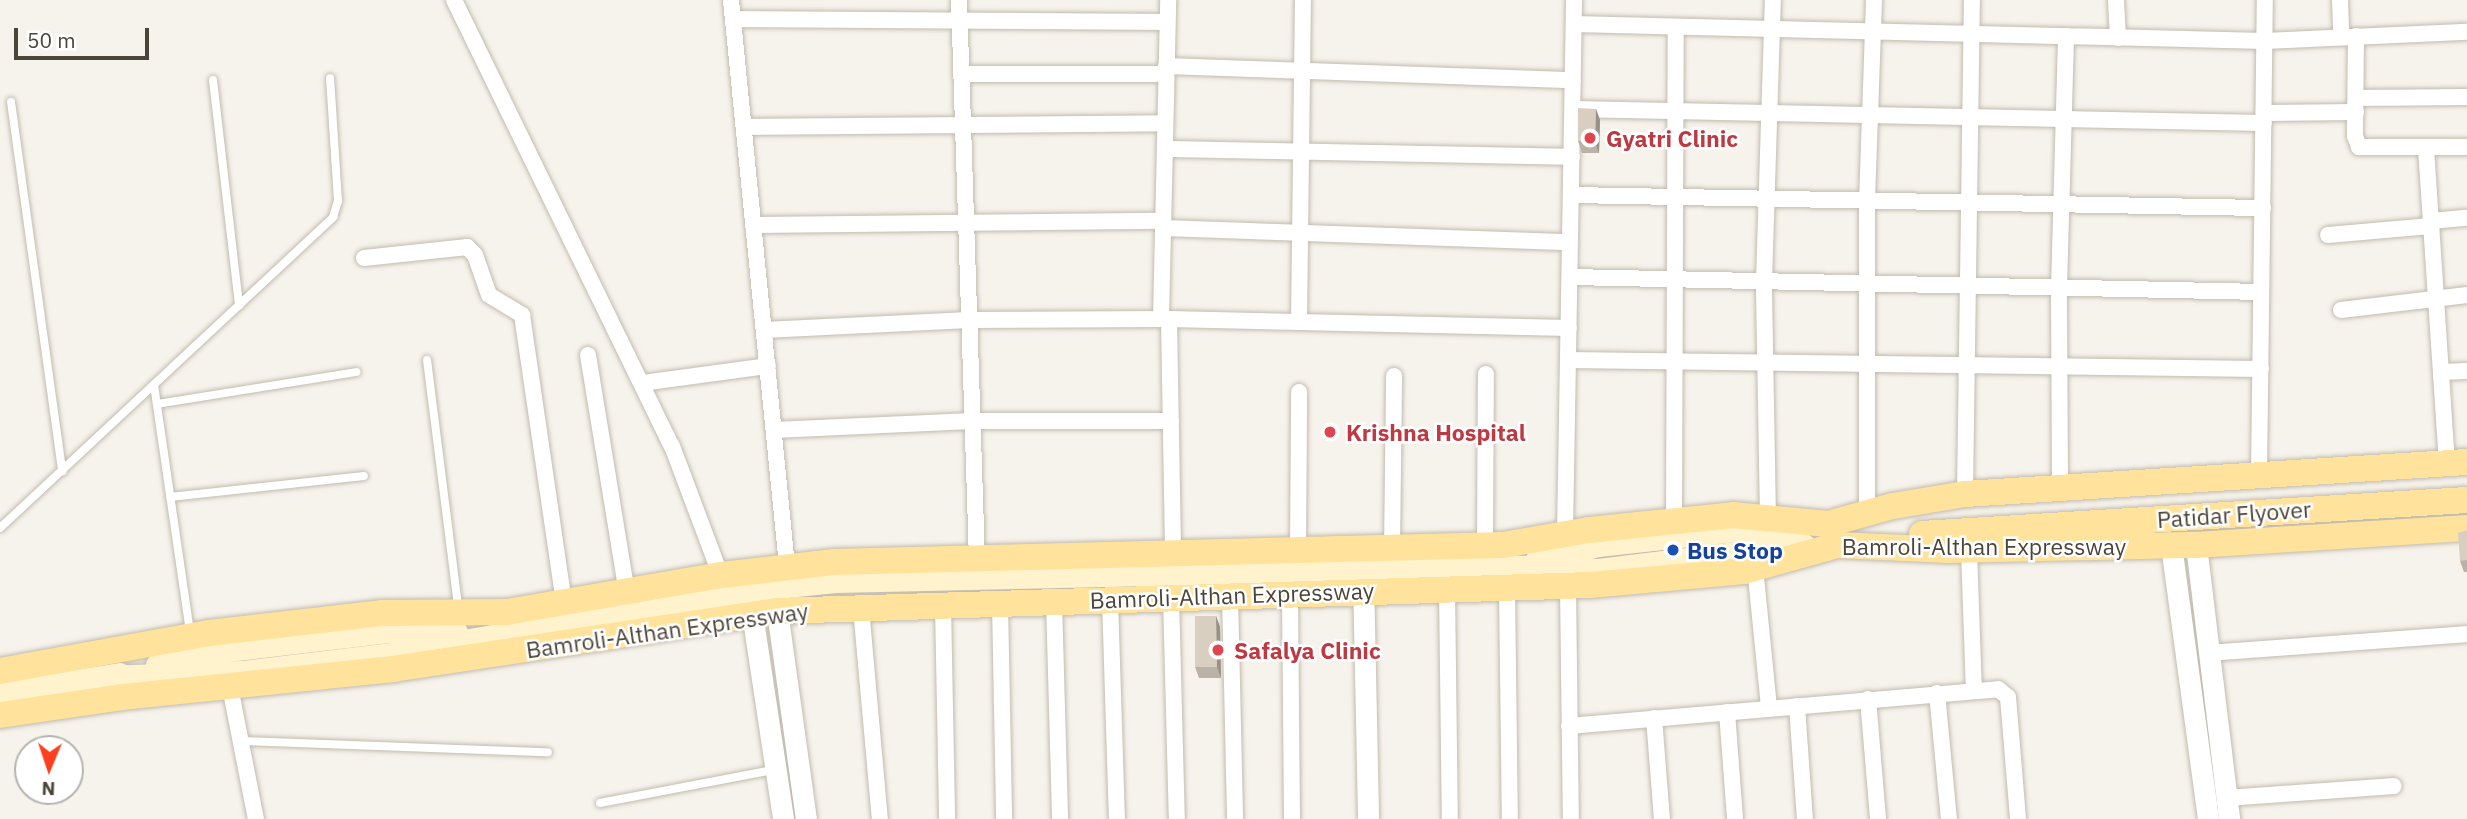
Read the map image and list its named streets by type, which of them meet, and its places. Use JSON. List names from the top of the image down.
{
  "streets": {
    "main road": ["Patidar Flyover", "Bamroli-Althan Expressway"]
  },
  "crossings": [
    ["Patidar Flyover", "Bamroli-Althan Expressway"]
  ],
  "places": [
    "Gyatri Clinic",
    "Krishna Hospital",
    "Bus Stop",
    "Safalya Clinic"
  ],
  "scale_bar": "50 m",
  "north": "bottom"
}
